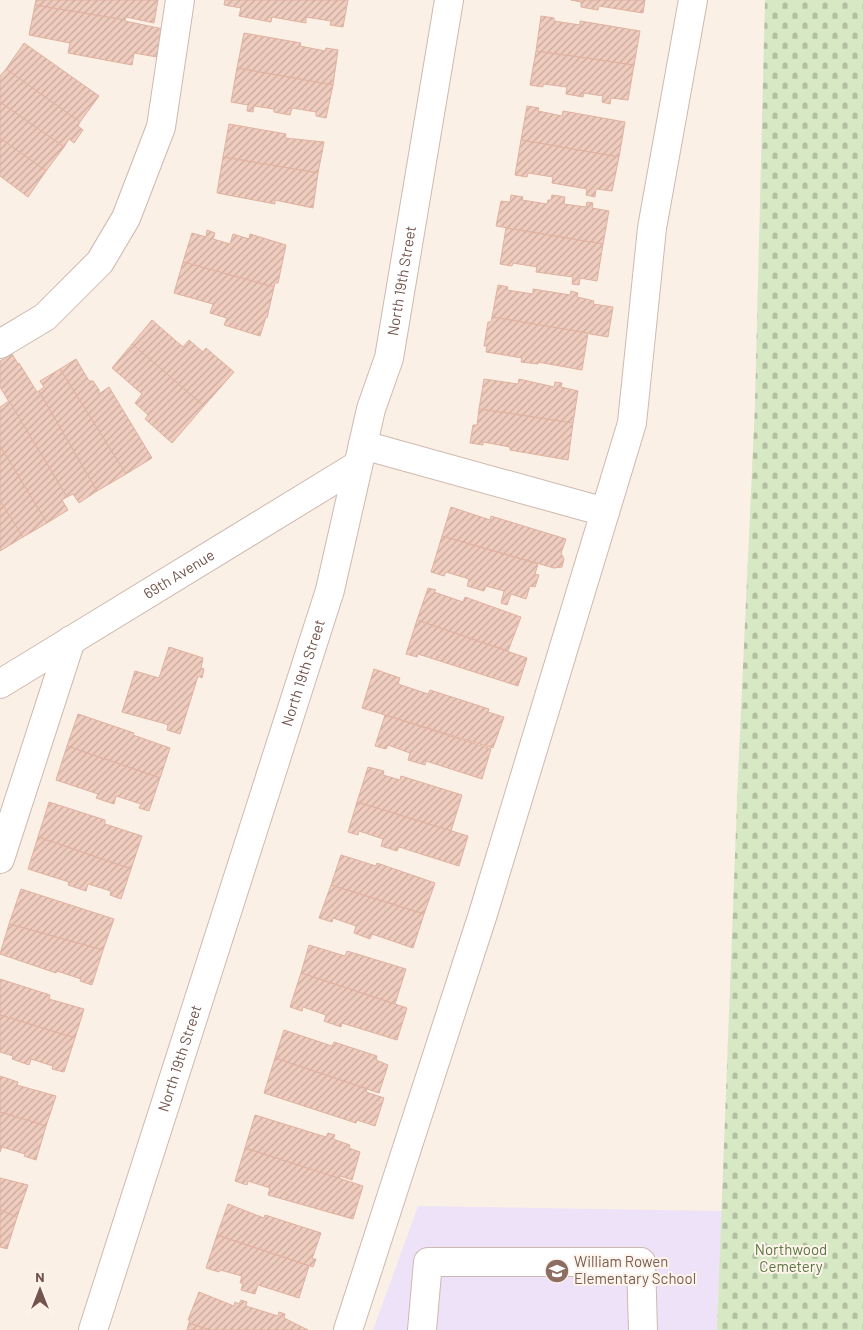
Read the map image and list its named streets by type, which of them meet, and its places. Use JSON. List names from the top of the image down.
{
  "streets": {
    "street": ["North 19th Street", "69th Avenue"]
  },
  "crossings": [
    ["North 19th Street", "69th Avenue"]
  ],
  "parks": ["Northwood Cemetery"],
  "places": {
    "school or university": ["William Rowen Elementary School"]
  },
  "north": "top"
}
